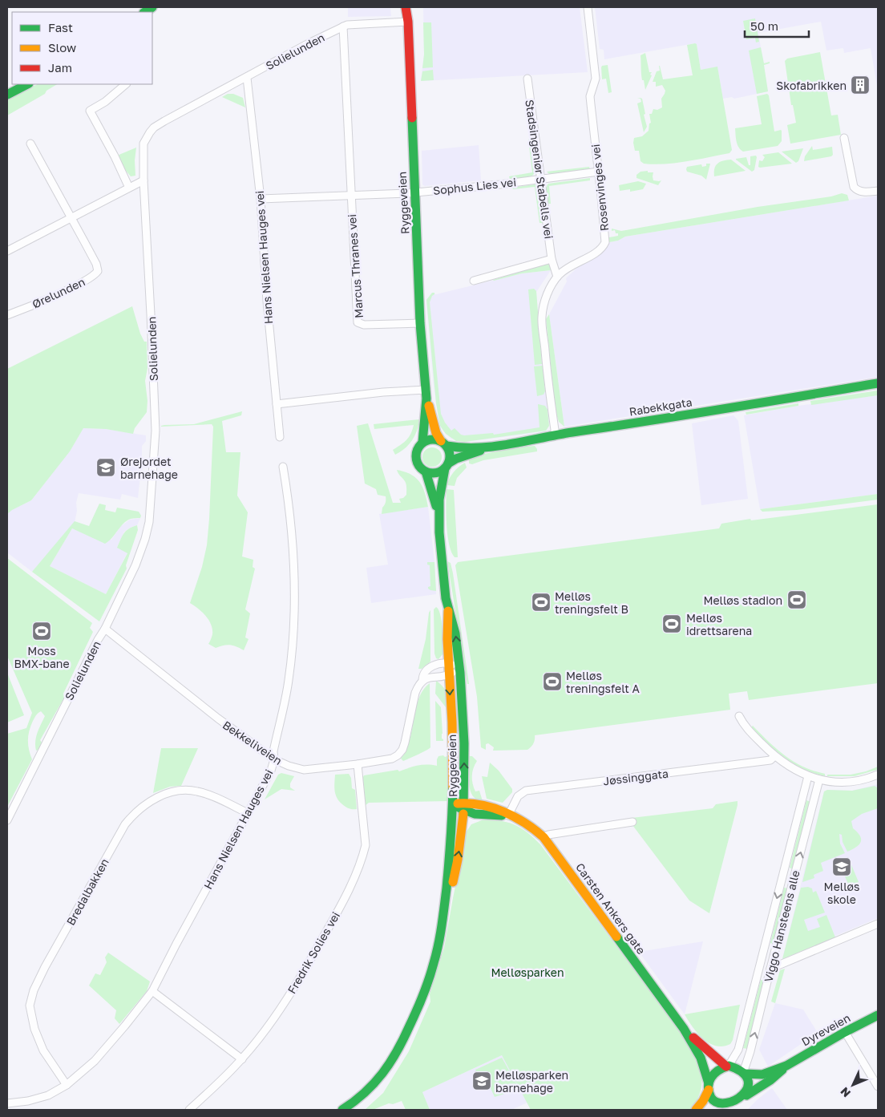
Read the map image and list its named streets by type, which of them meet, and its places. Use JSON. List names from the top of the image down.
{
  "streets": {
    "main road": [
      "Ryggeveien",
      "Rabekkgata",
      "Carsten Ankers gate",
      "Dyreveien"
    ],
    "street": [
      "Solielunden",
      "Stadsingeniør Stabells vei",
      "Sophus Lies vei",
      "Rosenvinges vei",
      "Hans Nielsen Hauges vei",
      "Marcus Thranes vei",
      "Ørelunden",
      "Bekkeliveien",
      "Jøssinggata",
      "Bredalbakken",
      "Viggo Hansteens alle",
      "Fredrik Solies vei"
    ]
  },
  "crossings": [
    ["Solielunden", "Ryggeveien"],
    ["Solielunden", "Hans Nielsen Hauges vei"],
    ["Solielunden", "Marcus Thranes vei"],
    ["Solielunden", "Bekkeliveien"],
    ["Stadsingeniør Stabells vei", "Sophus Lies vei"],
    ["Stadsingeniør Stabells vei", "Rosenvinges vei"],
    ["Sophus Lies vei", "Rosenvinges vei"],
    ["Sophus Lies vei", "Ryggeveien"],
    ["Sophus Lies vei", "Marcus Thranes vei"],
    ["Rosenvinges vei", "Rabekkgata"],
    ["Ryggeveien", "Marcus Thranes vei"],
    ["Ryggeveien", "Rabekkgata"],
    ["Ryggeveien", "Bekkeliveien"],
    ["Ryggeveien", "Carsten Ankers gate"],
    ["Hans Nielsen Hauges vei", "Bekkeliveien"],
    ["Hans Nielsen Hauges vei", "Bredalbakken"],
    ["Bekkeliveien", "Fredrik Solies vei"],
    ["Jøssinggata", "Carsten Ankers gate"],
    ["Carsten Ankers gate", "Viggo Hansteens alle"],
    ["Carsten Ankers gate", "Dyreveien"],
    ["Viggo Hansteens alle", "Dyreveien"]
  ],
  "parks": ["Melløsparken"],
  "places": {
    "building": ["Skofabrikken"],
    "school or university": ["Ørejordet barnehage", "Melløs skole", "Melløsparken barnehage"],
    "sports": [
      "Melløs stadion",
      "Melløs treningsfelt B",
      "Melløs idrettsarena",
      "Moss BMX-bane",
      "Melløs treningsfelt A"
    ]
  },
  "legend": ["Fast", "Slow", "Jam"],
  "scale_bar": "50 m",
  "north": "bottom left"
}
